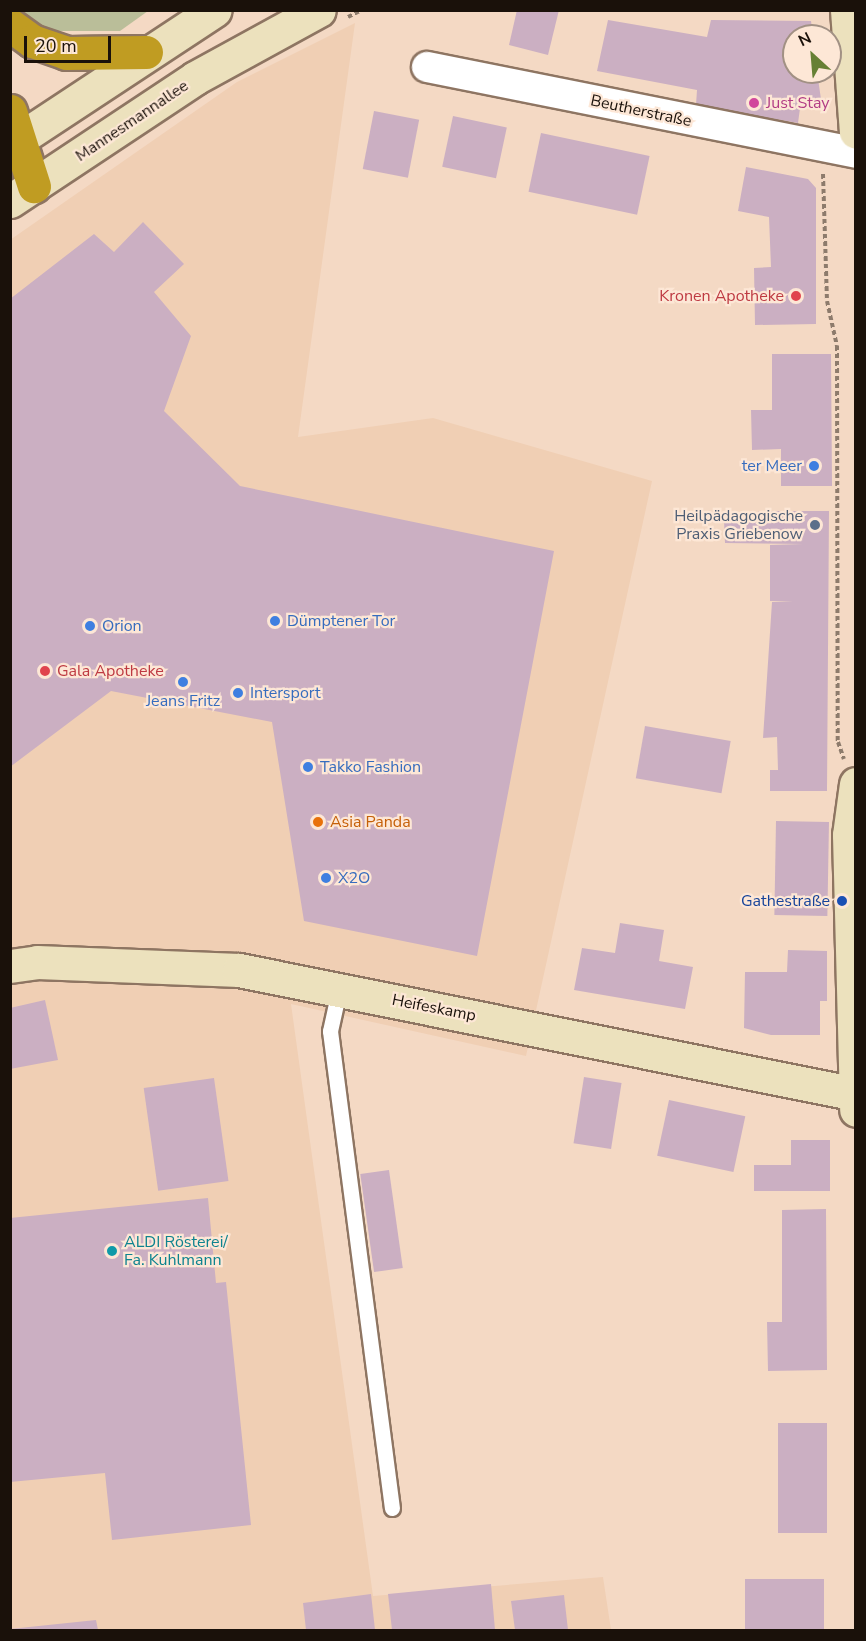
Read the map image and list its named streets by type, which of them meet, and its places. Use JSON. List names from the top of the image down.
{
  "streets": {
    "street": ["Beutherstraße", "Mannesmannallee", "Heifeskamp"]
  },
  "places": [
    "Just Stay",
    "Kronen Apotheke",
    "ter Meer",
    "Heilpädagogische Praxis Griebenow",
    "Dümptener Tor",
    "Orion",
    "Gala Apotheke",
    "Jeans Fritz",
    "Intersport",
    "Takko Fashion",
    "Asia Panda",
    "X2O",
    "Gathestraße",
    "ALDI Rösterei/ Fa. Kuhlmann"
  ],
  "scale_bar": "20 m",
  "north": "top left"
}
